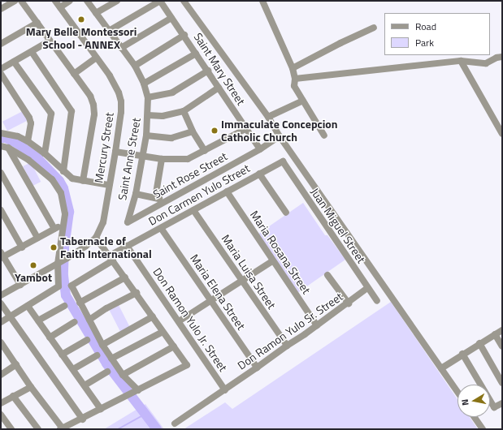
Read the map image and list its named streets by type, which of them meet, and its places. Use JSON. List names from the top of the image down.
{
  "streets": {
    "street": [
      "Saint Mary Street",
      "Mercury Street",
      "Saint Anne Street",
      "Saint Rose Street",
      "Don Carmen Yulo Street",
      "Juan Miguel Street",
      "Maria Rosana Street",
      "Maria Luisa Street",
      "Maria Elena Street",
      "Don Ramon Yulo Jr. Street",
      "Don Ramon Yulo Sr. Street"
    ]
  },
  "crossings": [
    ["Saint Mary Street", "Saint Rose Street"],
    ["Saint Anne Street", "Saint Rose Street"],
    ["Don Carmen Yulo Street", "Juan Miguel Street"],
    ["Don Carmen Yulo Street", "Maria Rosana Street"],
    ["Don Carmen Yulo Street", "Maria Luisa Street"],
    ["Don Carmen Yulo Street", "Maria Elena Street"],
    ["Don Carmen Yulo Street", "Don Ramon Yulo Jr. Street"],
    ["Juan Miguel Street", "Don Ramon Yulo Sr. Street"],
    ["Maria Rosana Street", "Don Ramon Yulo Sr. Street"],
    ["Maria Luisa Street", "Don Ramon Yulo Sr. Street"],
    ["Maria Elena Street", "Don Ramon Yulo Sr. Street"],
    ["Don Ramon Yulo Jr. Street", "Don Ramon Yulo Sr. Street"]
  ],
  "places": [
    "Mary Belle Montessori School - ANNEX",
    "Immaculate Concepcion Catholic Church",
    "Tabernacle of Faith International",
    "Yambot"
  ],
  "legend": ["Road", "Park"],
  "north": "left"
}
